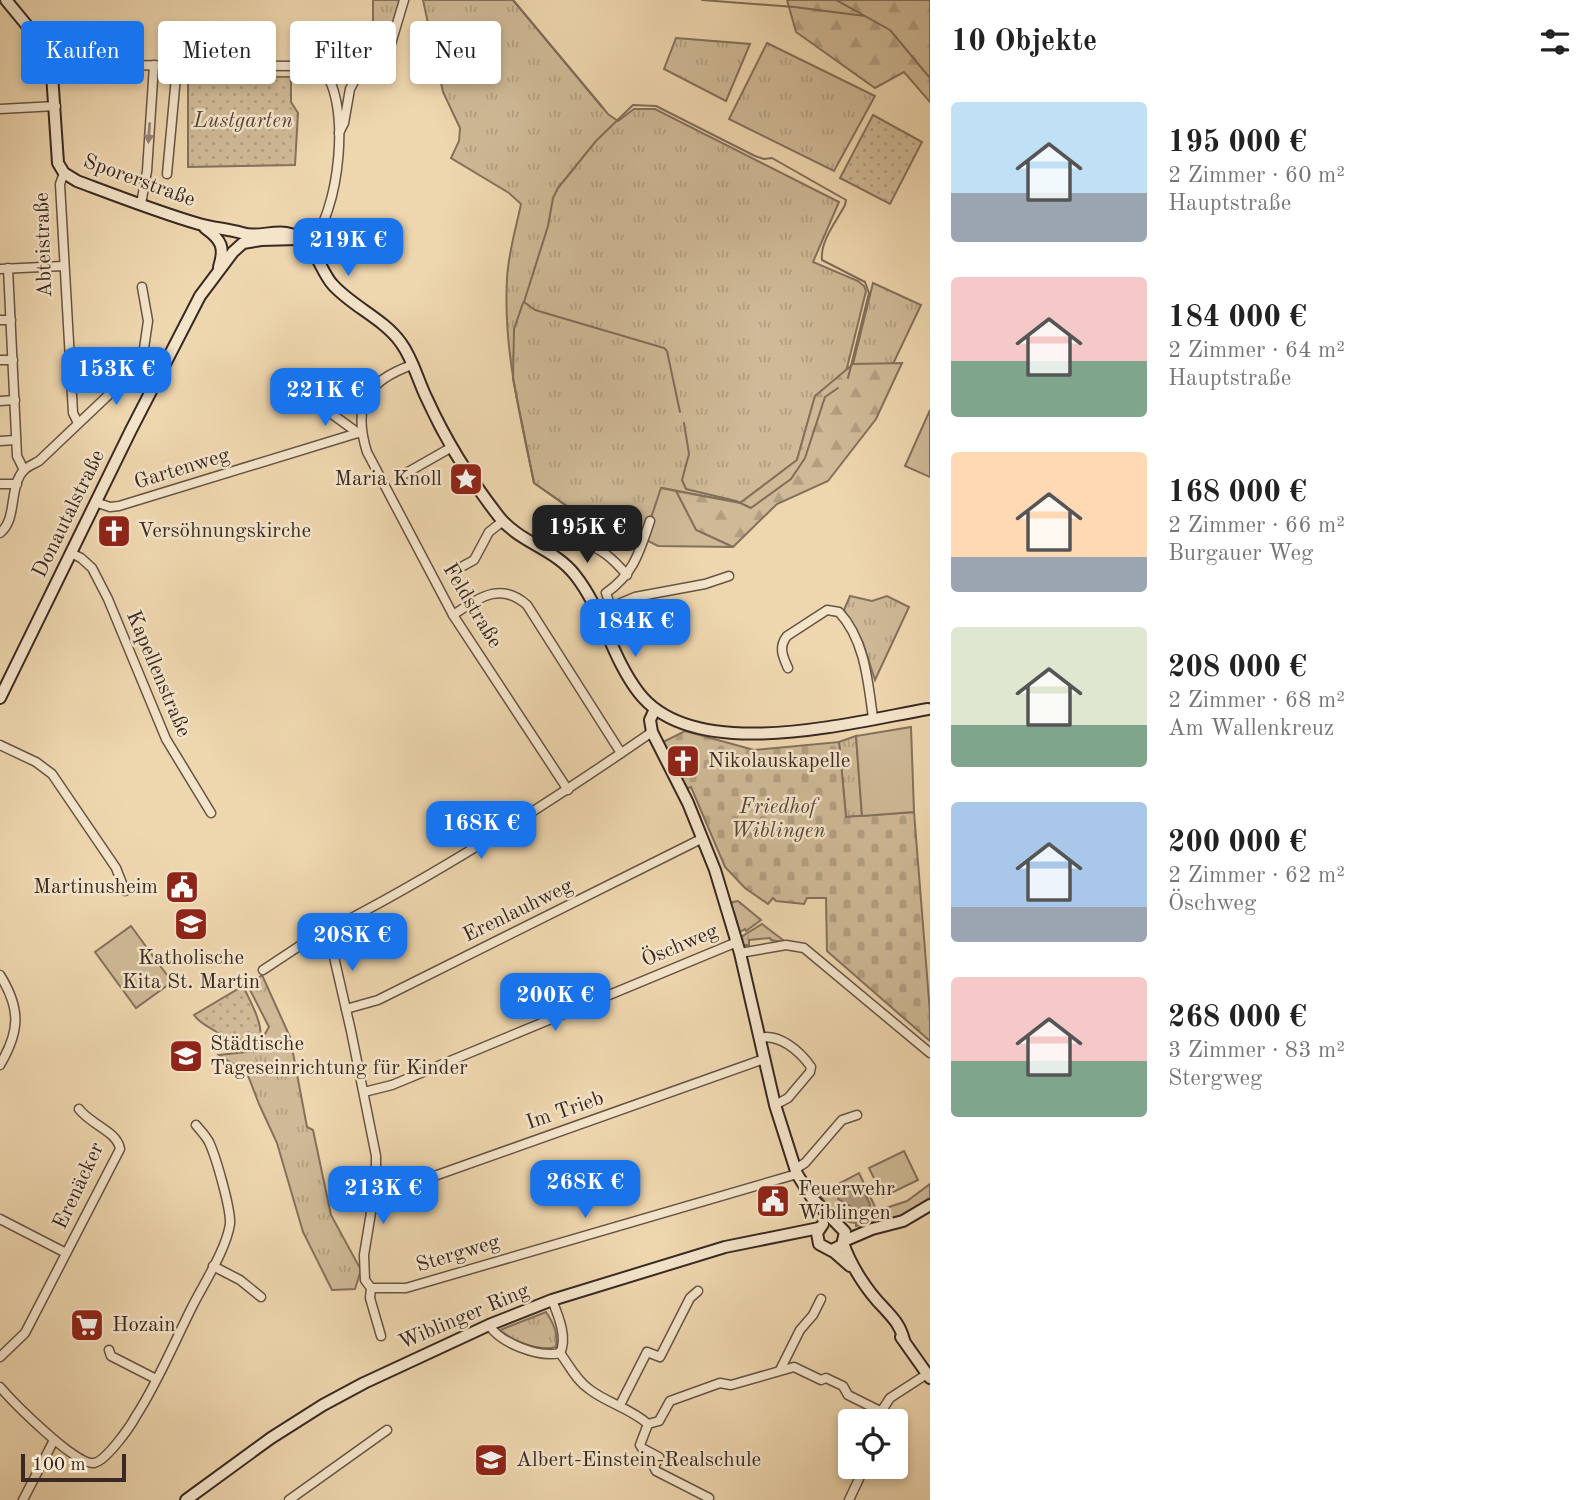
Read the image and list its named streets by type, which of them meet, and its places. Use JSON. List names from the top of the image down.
{
  "streets": {
    "main road": [
      "Sporerstraße",
      "Abteistraße",
      "Donautalstraße",
      "Wiblinger Ring"
    ],
    "street": [
      "Gartenweg",
      "Feldstraße",
      "Kapellenstraße",
      "Erenlauhweg",
      "Öschweg",
      "Im Trieb",
      "Erenäcker",
      "Stergweg"
    ]
  },
  "crossings": [
    ["Sporerstraße", "Abteistraße"],
    ["Sporerstraße", "Donautalstraße"],
    ["Gartenweg", "Donautalstraße"],
    ["Gartenweg", "Feldstraße"],
    ["Donautalstraße", "Kapellenstraße"]
  ],
  "parks": ["Lustgarten", "Friedhof Wiblingen"],
  "places": {
    "place": ["Maria Knoll"],
    "church": ["Versöhnungskirche", "Nikolauskapelle"],
    "public building": ["Martinusheim", "Feuerwehr Wiblingen"],
    "school or university": ["Katholische Kita St. Martin", "Städtische Tageseinrichtung für Kinder", "Albert-Einstein-Realschule"],
    "supermarket": ["Hozain"]
  },
  "scale_bar": "100 m",
  "page": {
    "heading": "10 Objekte",
    "chip": [
      "Kaufen",
      "Mieten",
      "Filter",
      "Neu"
    ],
    "list": [
      {
        "name": "195 000 €",
        "note": "2 Zimmer · 60 m² · Hauptstraße"
      },
      {
        "name": "184 000 €",
        "note": "2 Zimmer · 64 m² · Hauptstraße"
      },
      {
        "name": "168 000 €",
        "note": "2 Zimmer · 66 m² · Burgauer Weg"
      },
      {
        "name": "208 000 €",
        "note": "2 Zimmer · 68 m² · Am Wallenkreuz"
      },
      {
        "name": "200 000 €",
        "note": "2 Zimmer · 62 m² · Öschweg"
      },
      {
        "name": "268 000 €",
        "note": "3 Zimmer · 83 m² · Stergweg"
      }
    ],
    "price": [
      "219K €",
      "153K €",
      "221K €",
      "195K €",
      "184K €",
      "168K €",
      "208K €",
      "200K €",
      "268K €",
      "213K €"
    ],
    "scale": "100 m"
  }
}
